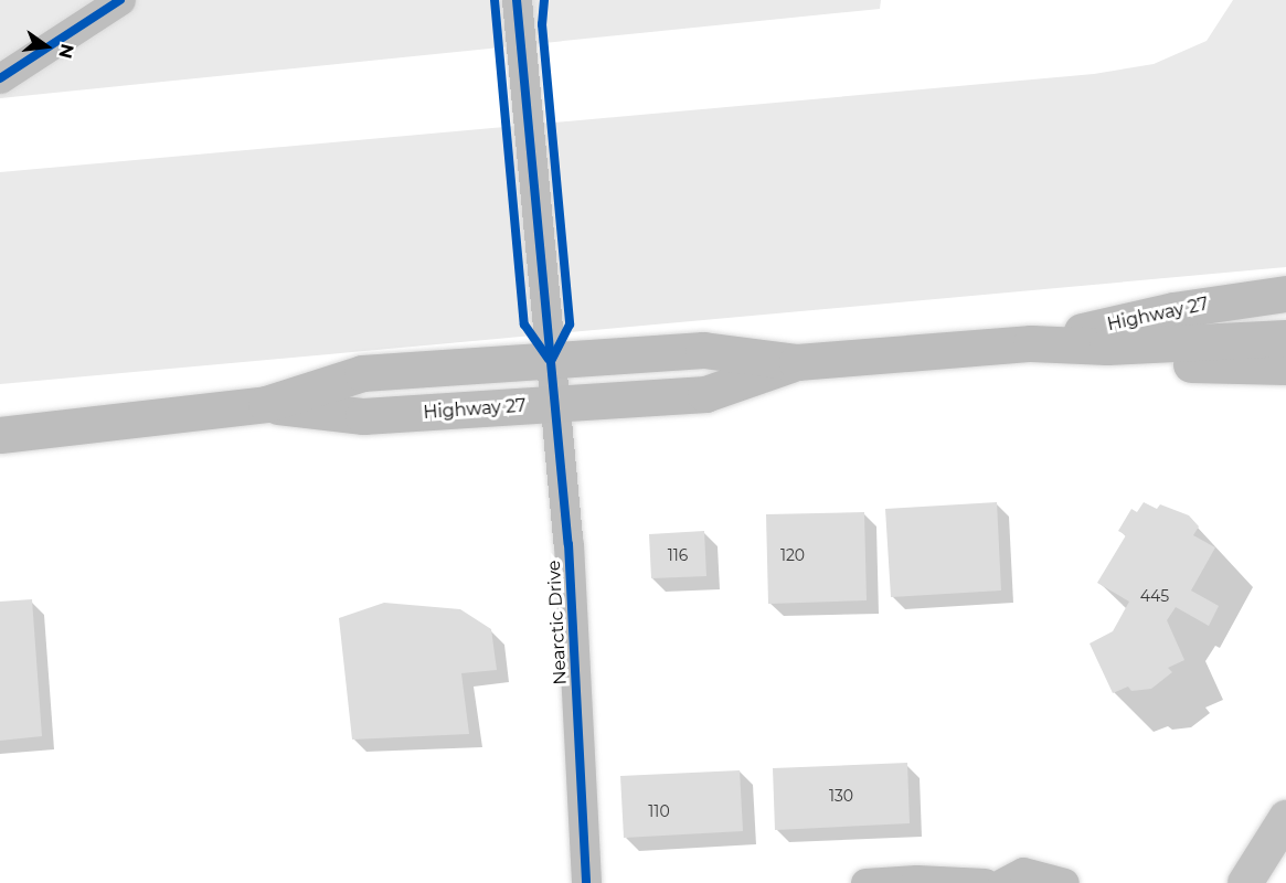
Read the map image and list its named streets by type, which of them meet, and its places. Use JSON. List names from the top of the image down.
{
  "streets": {
    "main road": ["Highway 27"],
    "street": ["Nearctic Drive"]
  },
  "crossings": [
    ["Highway 27", "Nearctic Drive"]
  ],
  "house_numbers": [
    "116",
    "120",
    "445",
    "130",
    "110"
  ],
  "north": "right"
}
